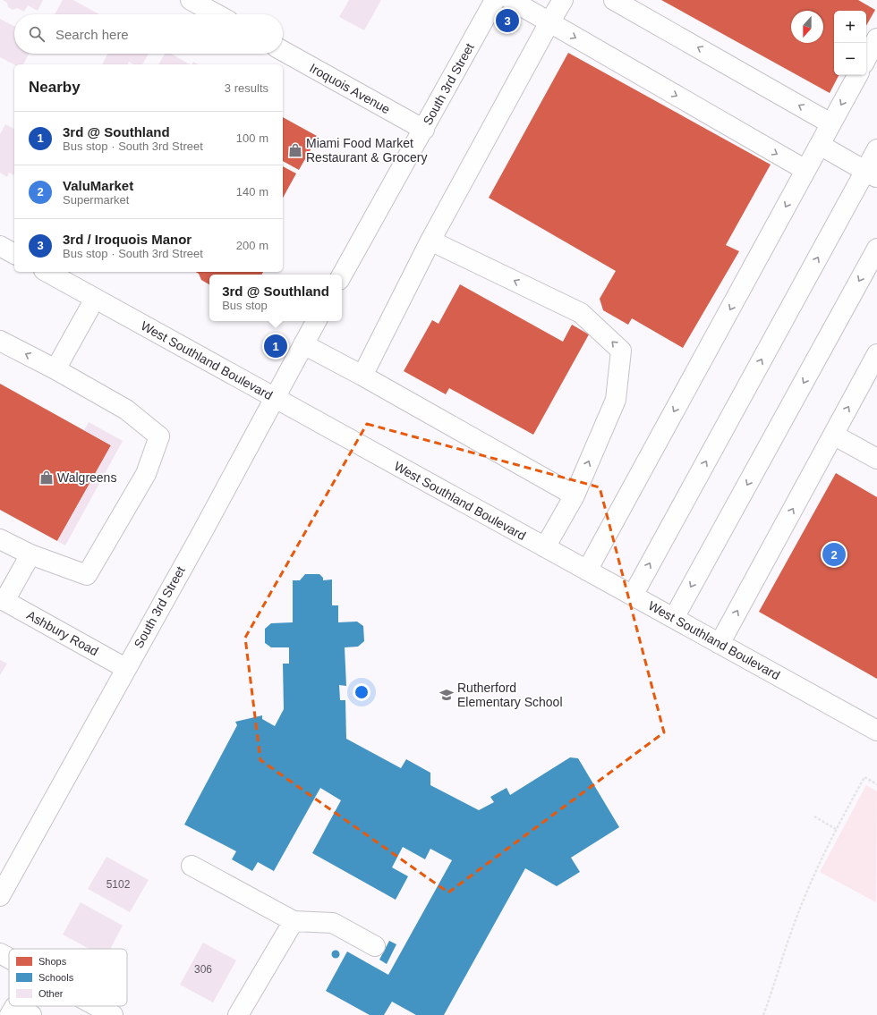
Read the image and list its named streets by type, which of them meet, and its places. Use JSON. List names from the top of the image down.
{
  "streets": {
    "street": [
      "South 3rd Street",
      "Iroquois Avenue",
      "West Southland Boulevard",
      "Ashbury Road"
    ]
  },
  "crossings": [
    ["South 3rd Street", "Iroquois Avenue"],
    ["South 3rd Street", "West Southland Boulevard"],
    ["South 3rd Street", "Ashbury Road"]
  ],
  "places": {
    "shop": ["Miami Food Market Restaurant & Grocery", "Walgreens"],
    "school or university": ["Rutherford Elementary School"]
  },
  "house_numbers": ["5102", "306"],
  "legend": ["Shops", "Schools", "Other"],
  "north": "bottom",
  "page": {
    "pins": ["3", "1", "2"],
    "map_buttons": ["+", "−"],
    "search": "Search here",
    "heading": ["Nearby", "3 results"],
    "list": [
      {
        "mark": "1",
        "name": "3rd @ Southland",
        "note": "Bus stop · South 3rd Street",
        "value": "100 m"
      },
      {
        "mark": "2",
        "name": "ValuMarket",
        "note": "Supermarket",
        "value": "140 m"
      },
      {
        "mark": "3",
        "name": "3rd / Iroquois Manor",
        "note": "Bus stop · South 3rd Street",
        "value": "200 m"
      }
    ],
    "popup": ["3rd @ Southland", "Bus stop"]
  }
}
